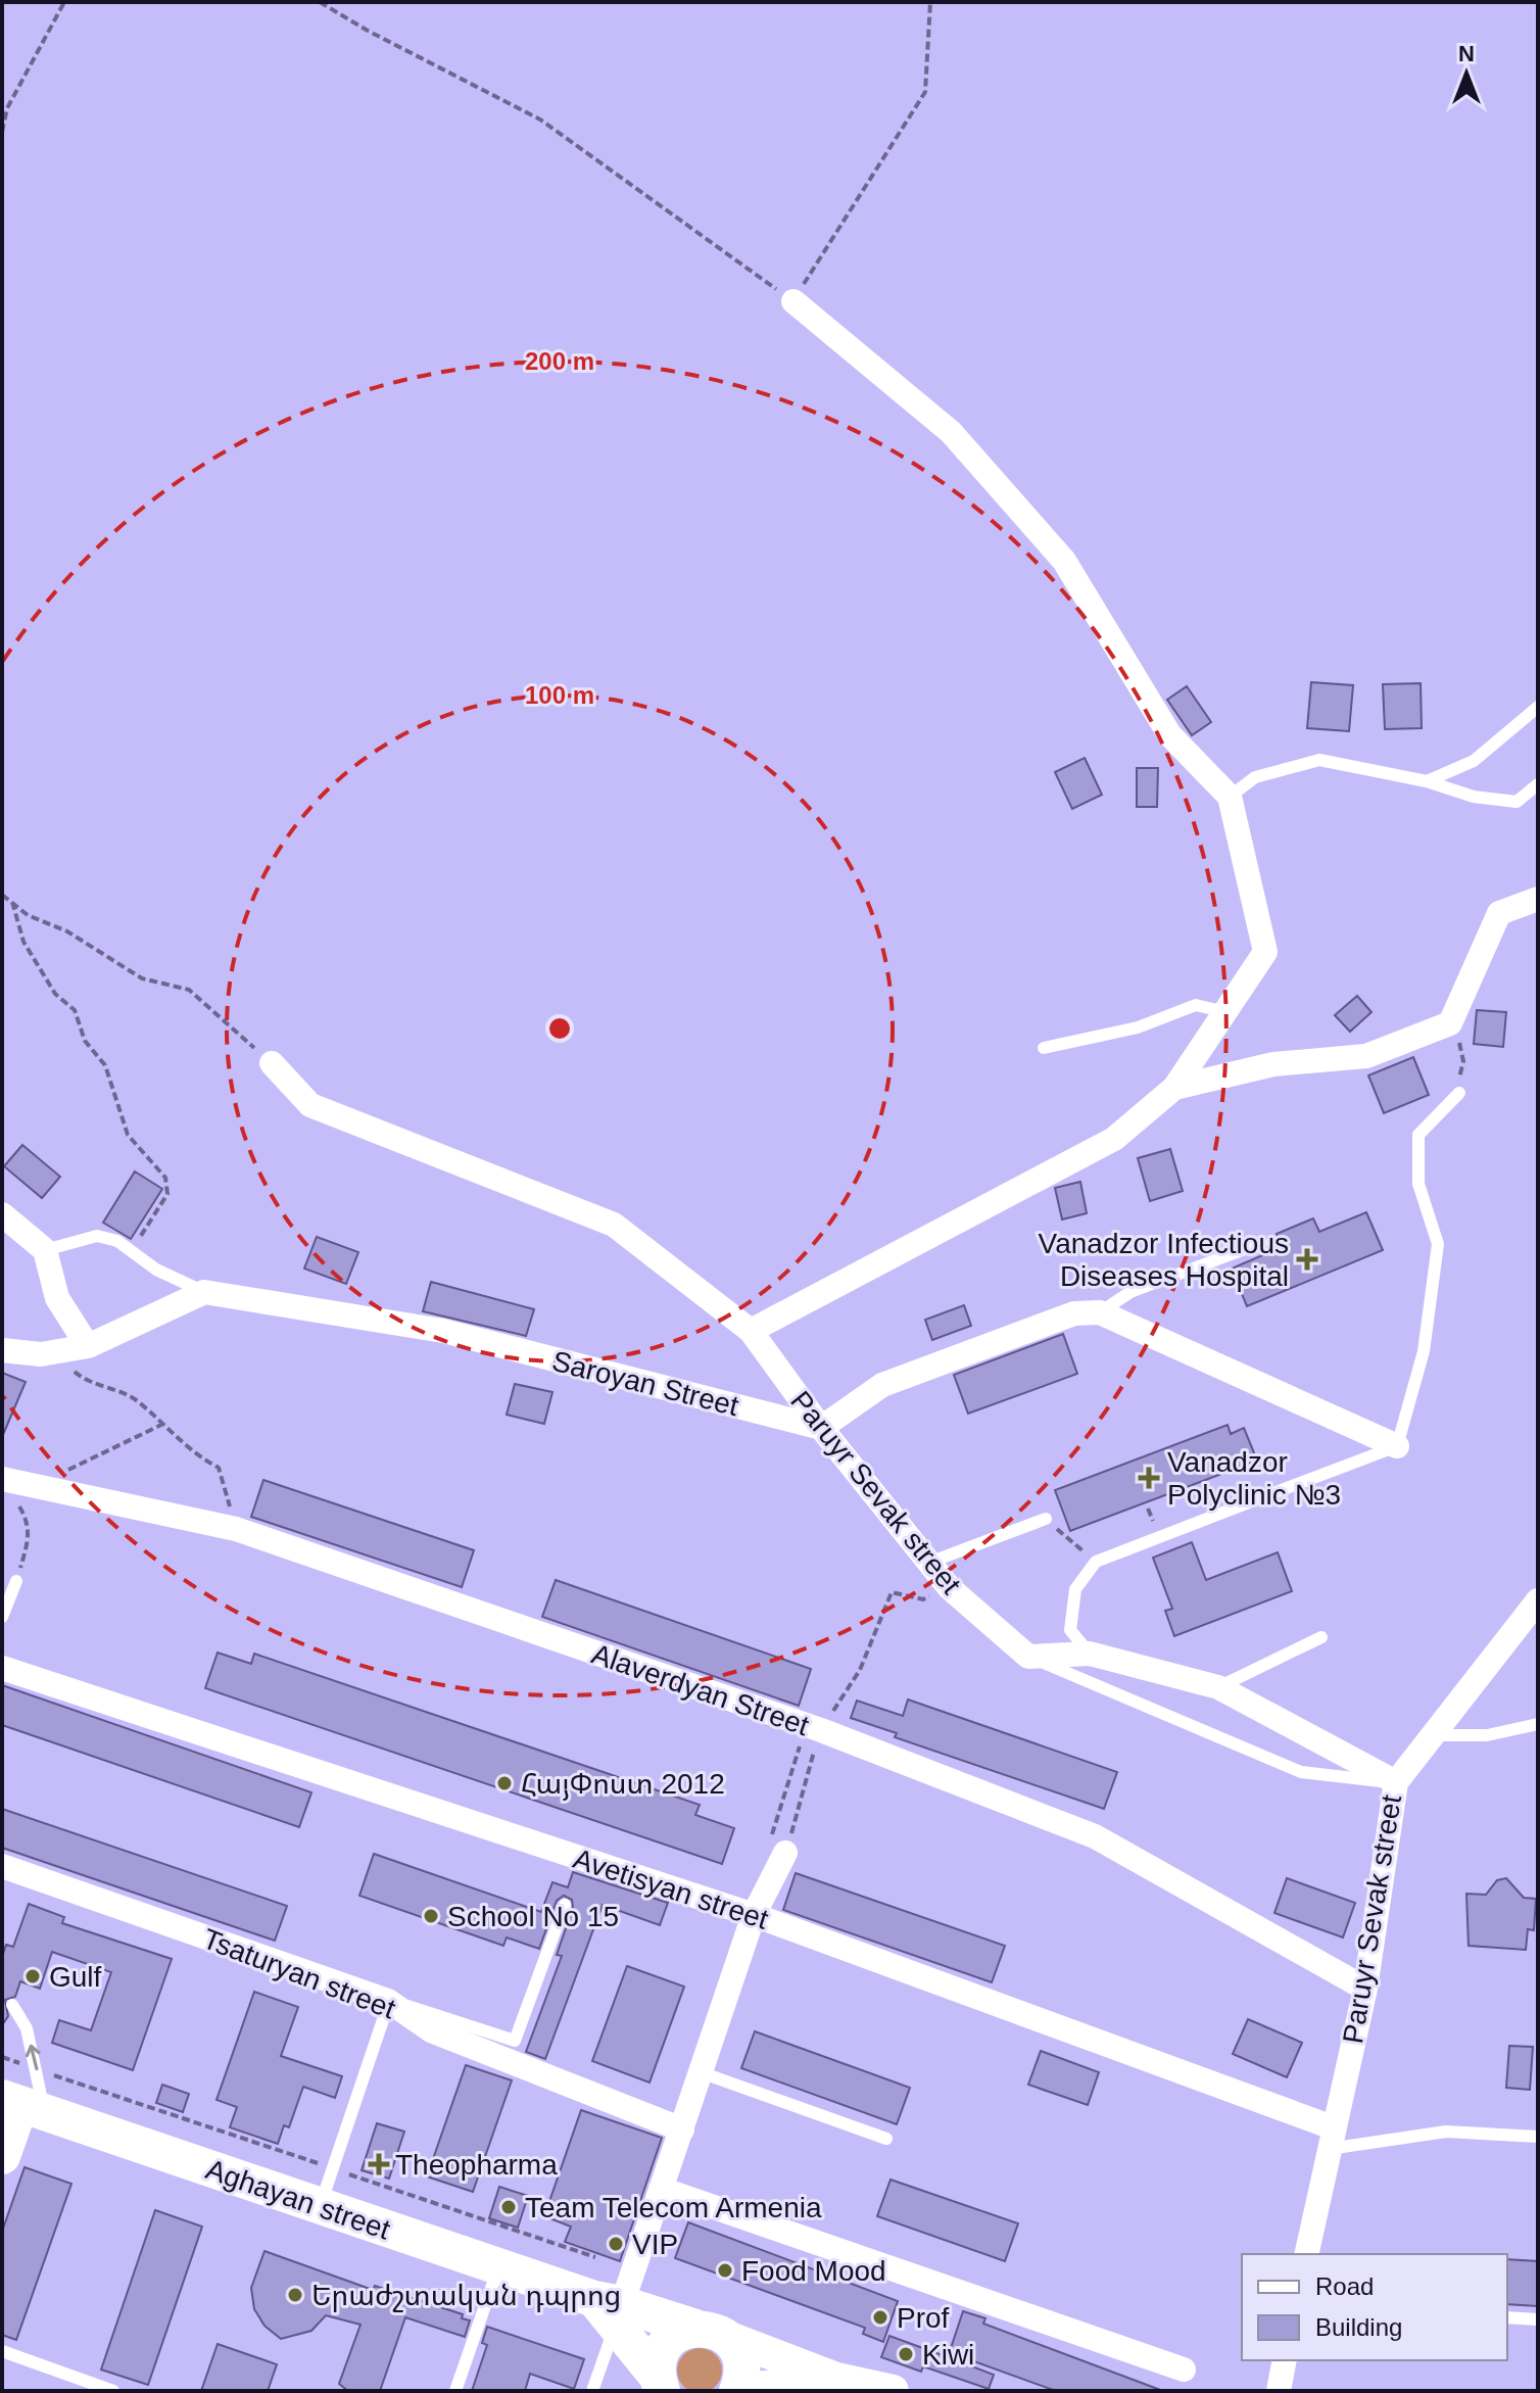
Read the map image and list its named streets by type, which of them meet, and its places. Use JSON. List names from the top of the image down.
{
  "streets": {
    "main road": ["Aghayan street"],
    "street": [
      "Saroyan Street",
      "Paruyr Sevak street",
      "Alaverdyan Street",
      "Avetisyan street",
      "Tsaturyan street"
    ]
  },
  "crossings": [
    ["Saroyan Street", "Paruyr Sevak street"],
    ["Paruyr Sevak street", "Alaverdyan Street"],
    ["Paruyr Sevak street", "Avetisyan street"]
  ],
  "places": {
    "health": ["Vanadzor Infectious Diseases Hospital", "Vanadzor Polyclinic №3", "Theopharma"],
    "other": [
      "ՀայՓոստ 2012",
      "School No 15",
      "Gulf",
      "Team Telecom Armenia",
      "VIP",
      "Food Mood",
      "Երաժշտական դպրոց",
      "Prof",
      "Kiwi"
    ]
  },
  "legend": ["Road", "Building"],
  "north": "top",
  "rings": ["200 m", "100 m"]
}
